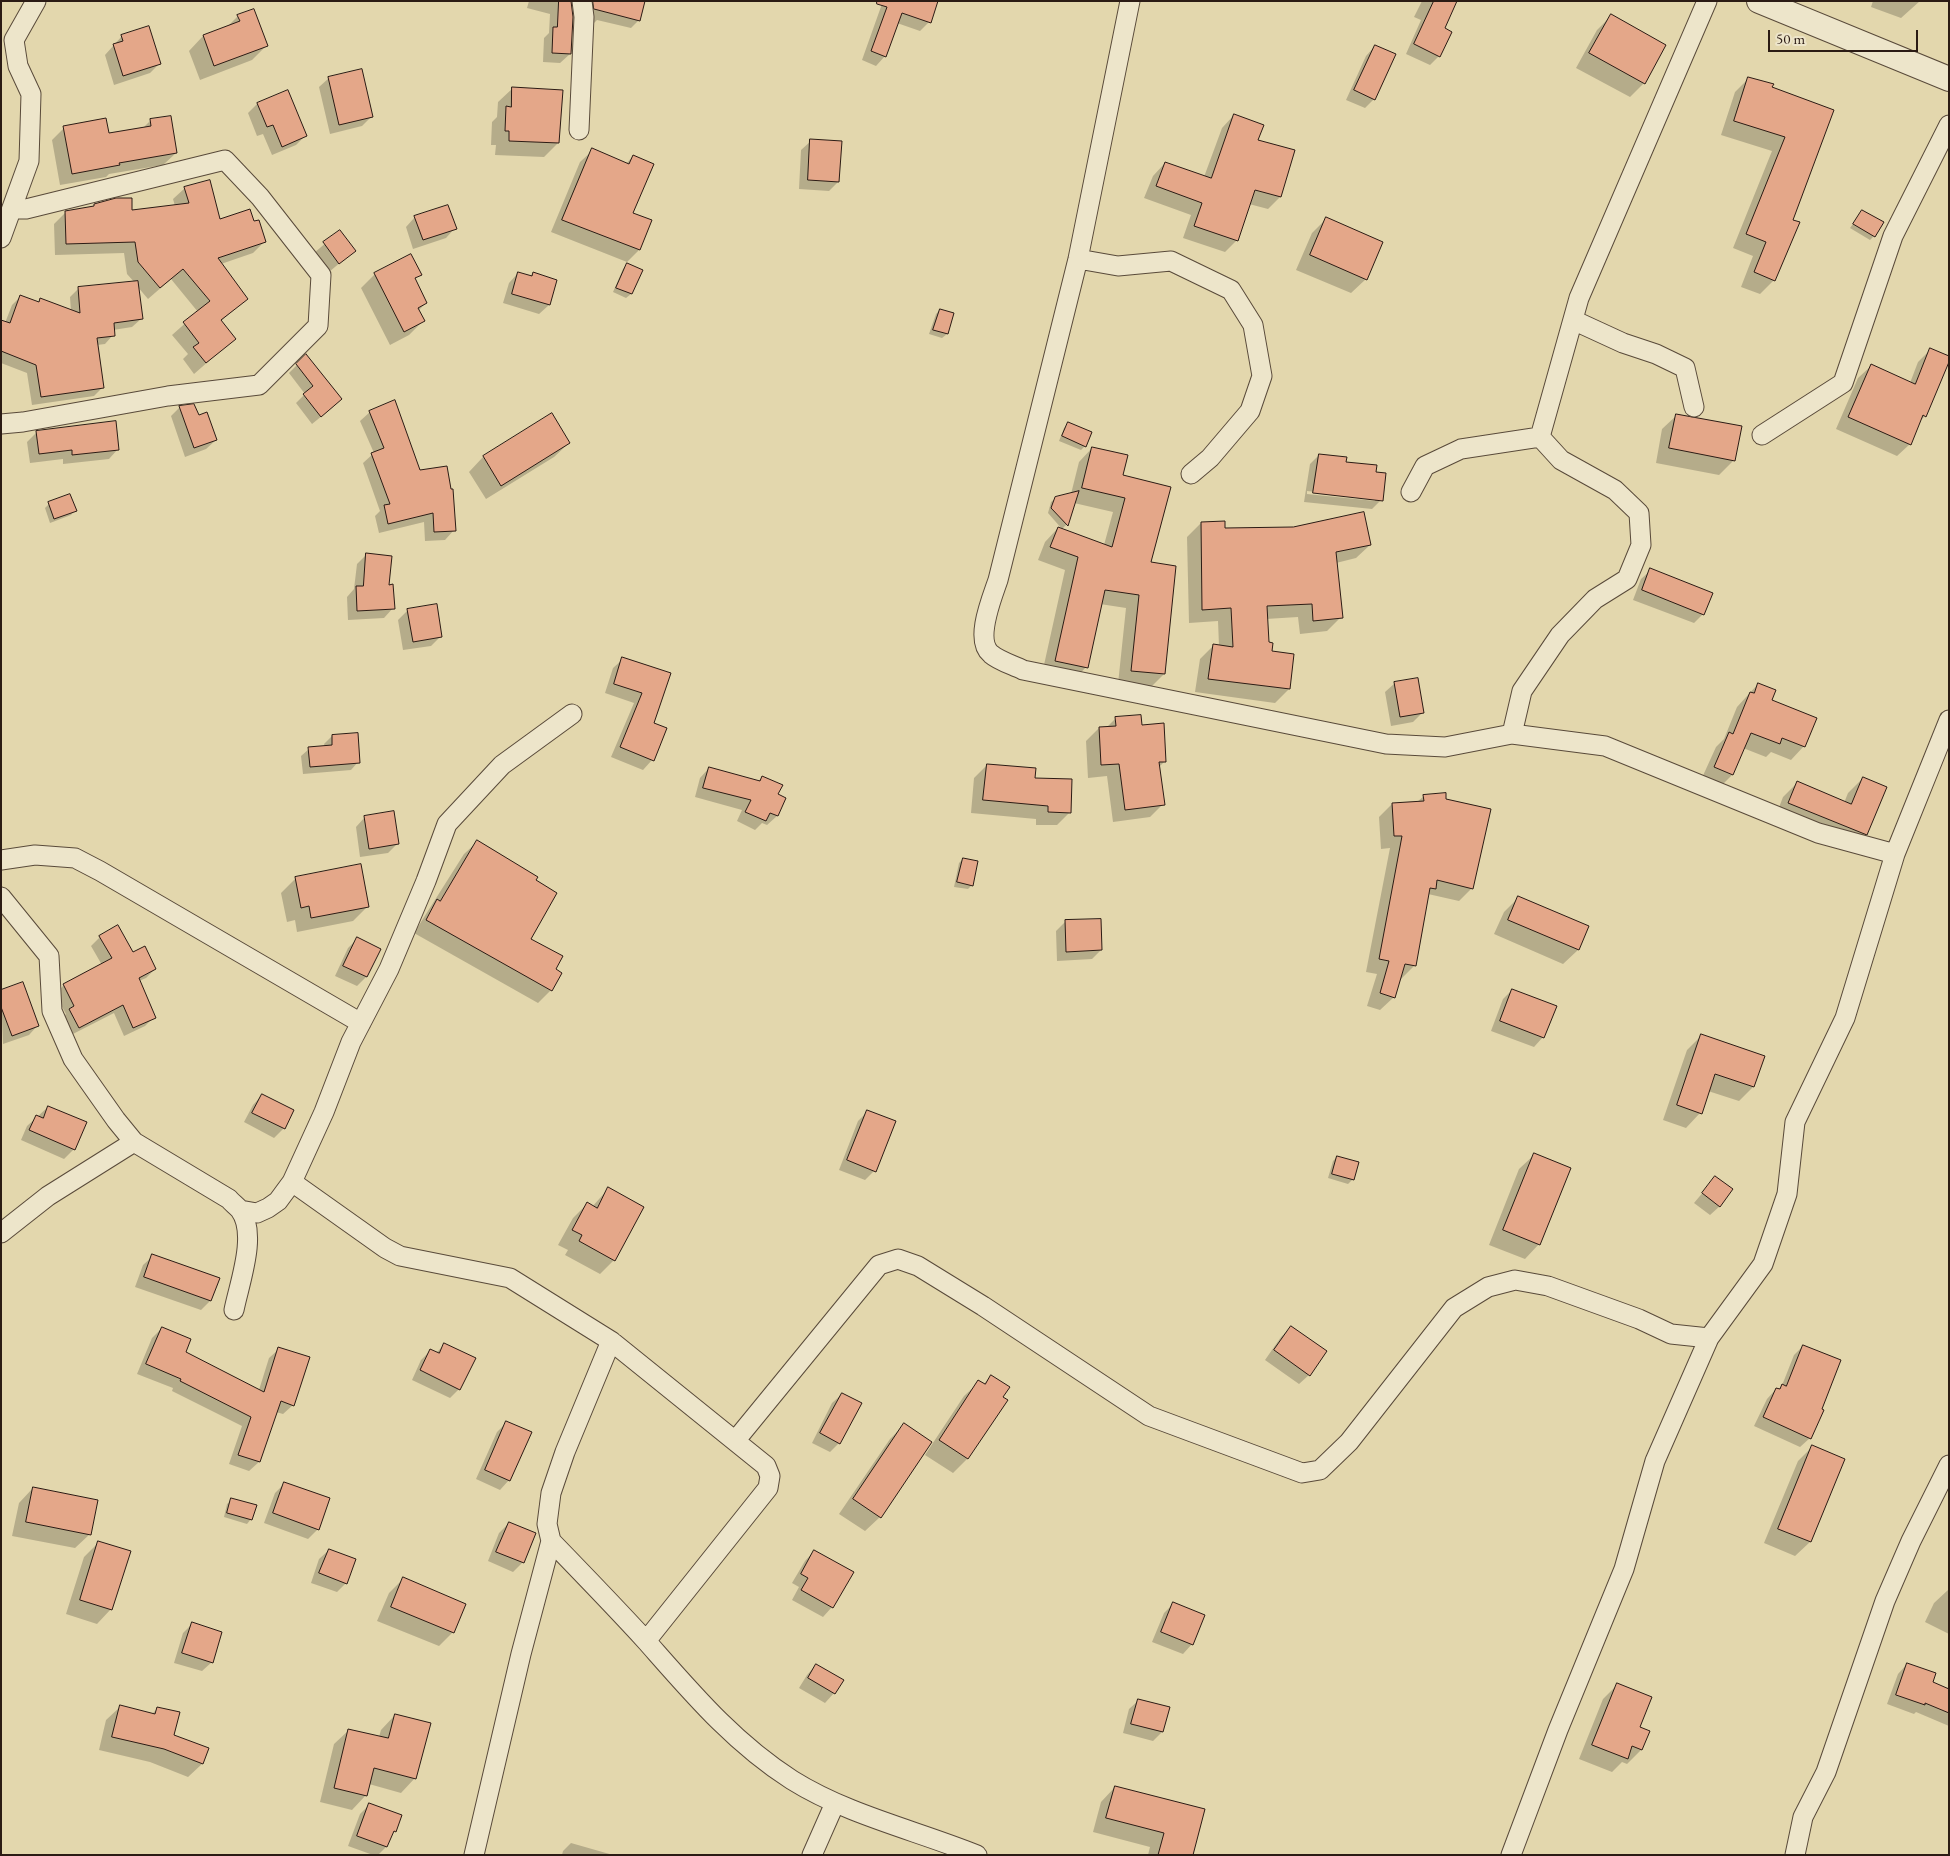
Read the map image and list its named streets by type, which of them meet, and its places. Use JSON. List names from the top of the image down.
{
  "scale_bar": "50 m"
}
